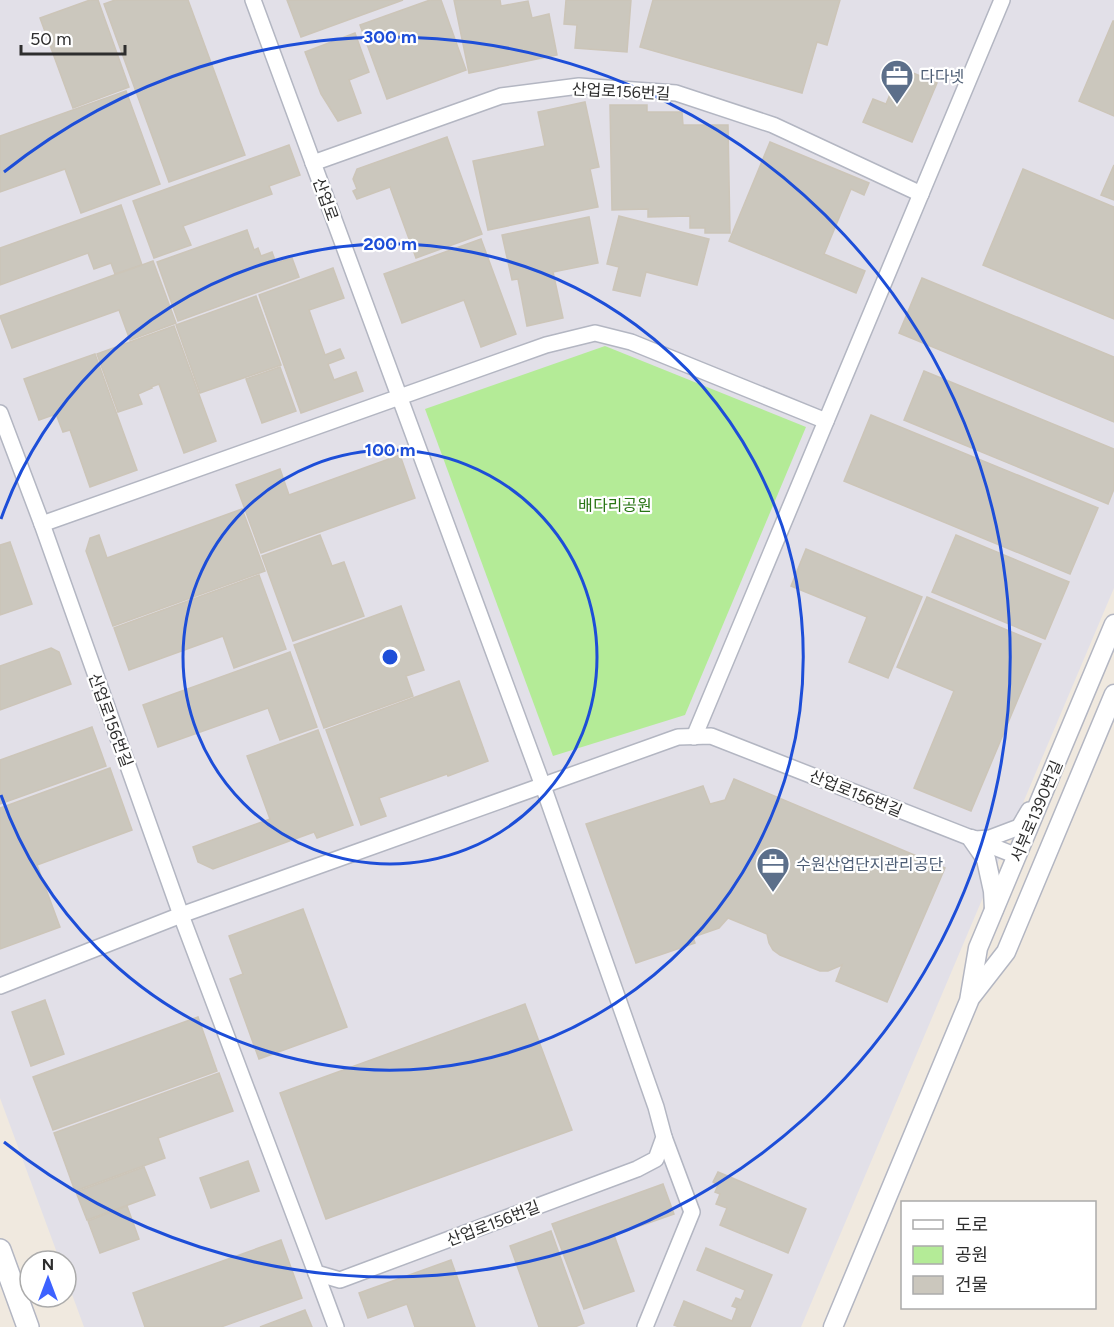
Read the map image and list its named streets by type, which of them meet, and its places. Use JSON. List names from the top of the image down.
{
  "streets": {
    "street": ["산업로156번길", "산업로", "서부로1390번길"]
  },
  "crossings": [
    ["산업로156번길", "산업로"],
    ["산업로156번길", "서부로1390번길"]
  ],
  "parks": ["배다리공원"],
  "places": {
    "office": ["다다넷", "수원산업단지관리공단"]
  },
  "legend": ["도로", "공원", "건물"],
  "scale_bar": "50 m",
  "north": "top",
  "rings": ["300 m", "200 m", "100 m"]
}
